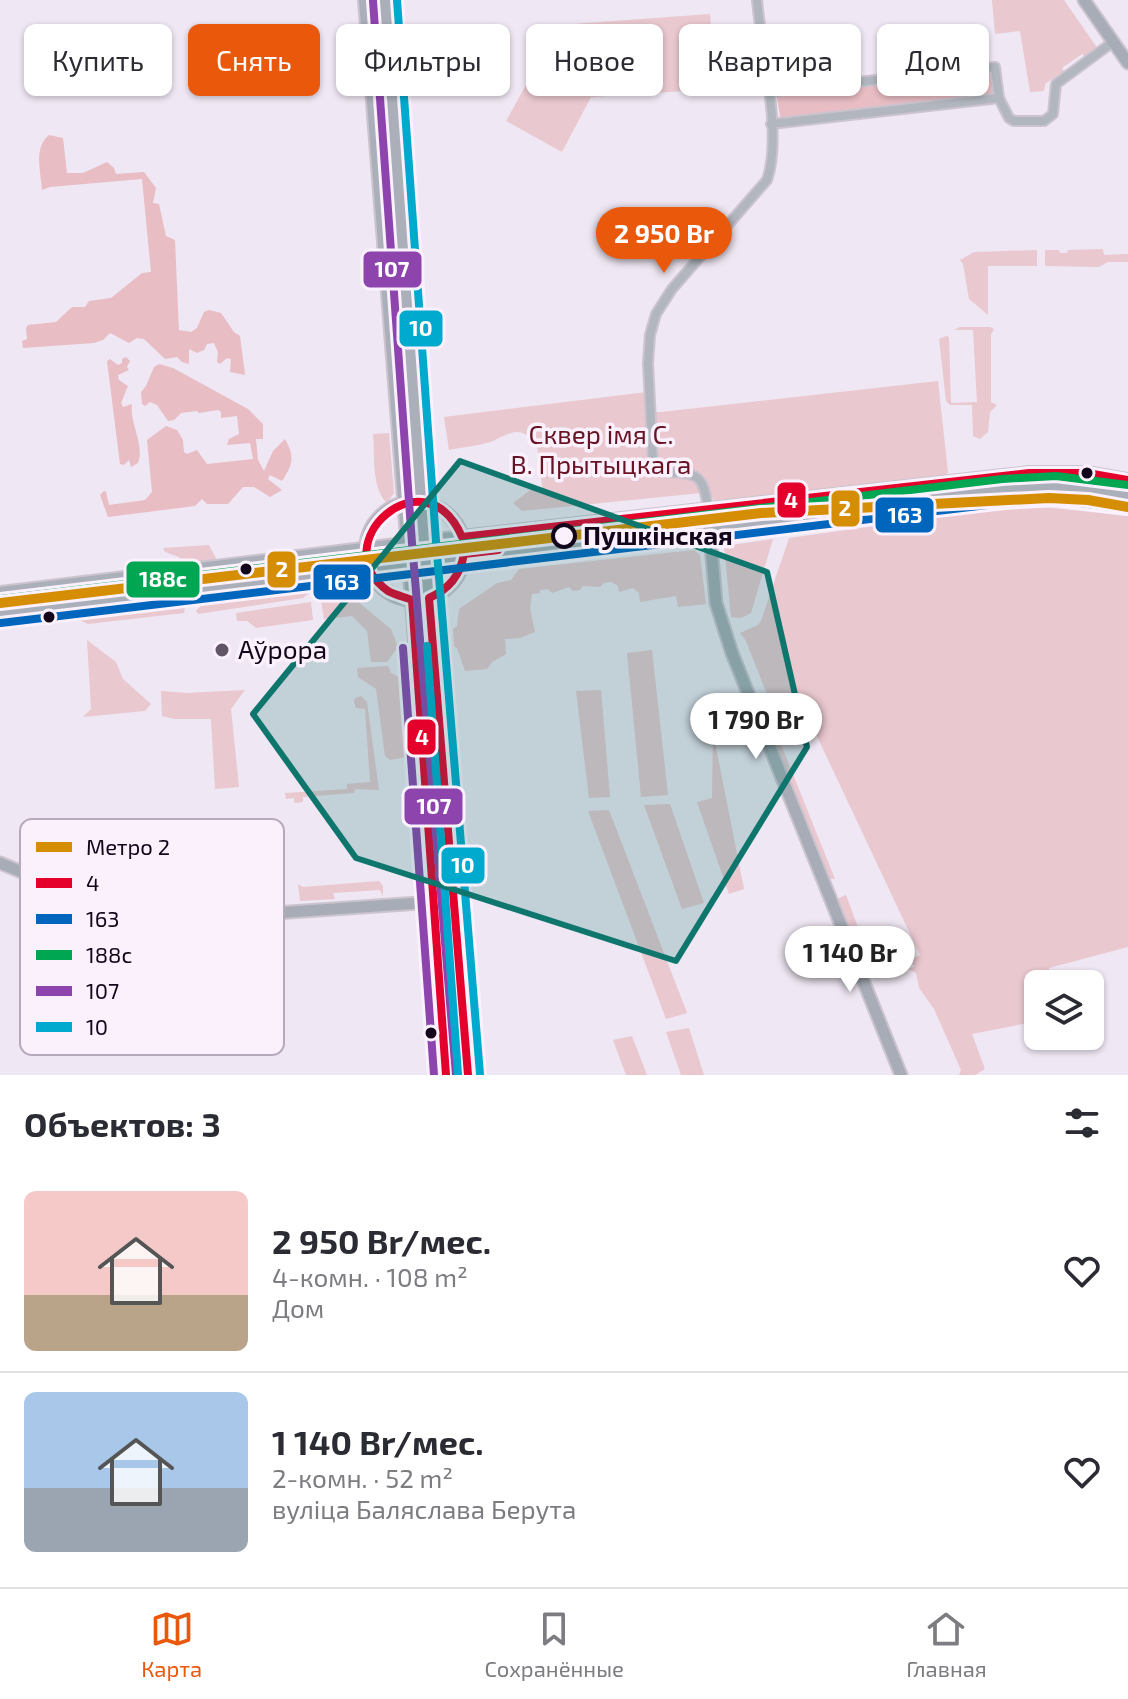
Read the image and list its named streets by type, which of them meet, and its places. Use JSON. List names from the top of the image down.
{
  "parks": ["Сквер імя С. В. Прытыцкага"],
  "places": ["Пушкінская", "Аўрора"],
  "lines": [
    "transit line 10",
    "transit line 107",
    "transit line 4",
    "transit line 188с",
    "metro line 2",
    "transit line 163"
  ],
  "legend": [
    "Метро 2",
    "4",
    "163",
    "188с",
    "107",
    "10"
  ],
  "page": {
    "chip": [
      "Купить",
      "Снять",
      "Фильтры",
      "Новое",
      "Квартира",
      "Дом"
    ],
    "price": ["2 950 Br", "1 790 Br", "1 140 Br"],
    "heading": "Объектов: 3",
    "list": [
      {
        "name": "2 950 Br/мес.",
        "note": "4-комн. · 108 m² · Дом"
      },
      {
        "name": "1 140 Br/мес.",
        "note": "2-комн. · 52 m² · вуліца Баляслава Берута"
      }
    ],
    "tabs": ["Карта", "Сохранённые", "Главная"]
  }
}
